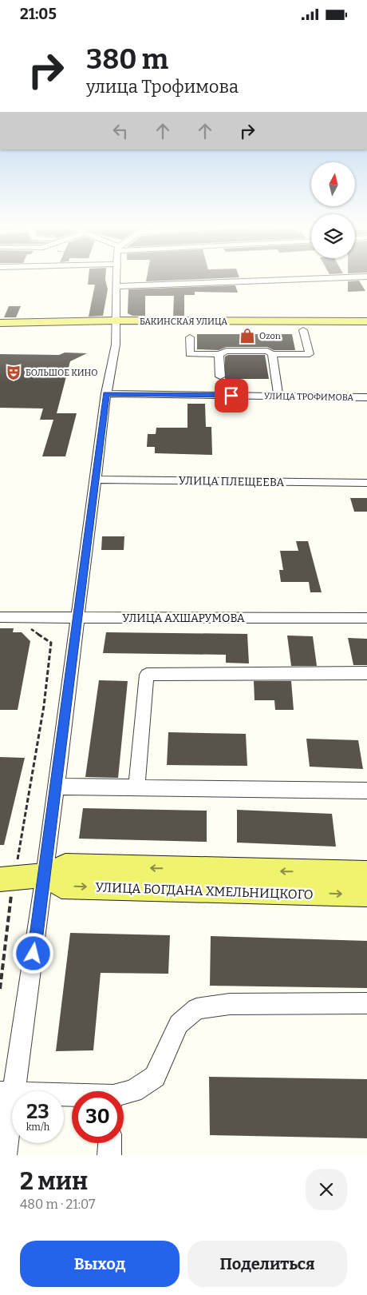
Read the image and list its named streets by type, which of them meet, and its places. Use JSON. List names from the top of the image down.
{
  "streets": {
    "main road": ["БАКИНСКАЯ УЛИЦА", "УЛИЦА БОГДАНА ХМЕЛЬНИЦКОГО"],
    "street": ["УЛИЦА ТРОФИМОВА", "УЛИЦА ПЛЕЩЕЕВА", "УЛИЦА АХШАРУМОВА"]
  },
  "places": {
    "shop": ["Ozon"],
    "theatre": ["БОЛЬШОЕ КИНО"]
  },
  "north": "top",
  "page": {
    "status": "21:05",
    "turn": ["380 m", "улица Трофимова"],
    "speed": "23 km/h",
    "limit": "30",
    "heading": ["2 мин", "480 m · 21:07"],
    "buttons": ["Выход", "Поделиться"]
  }
}
